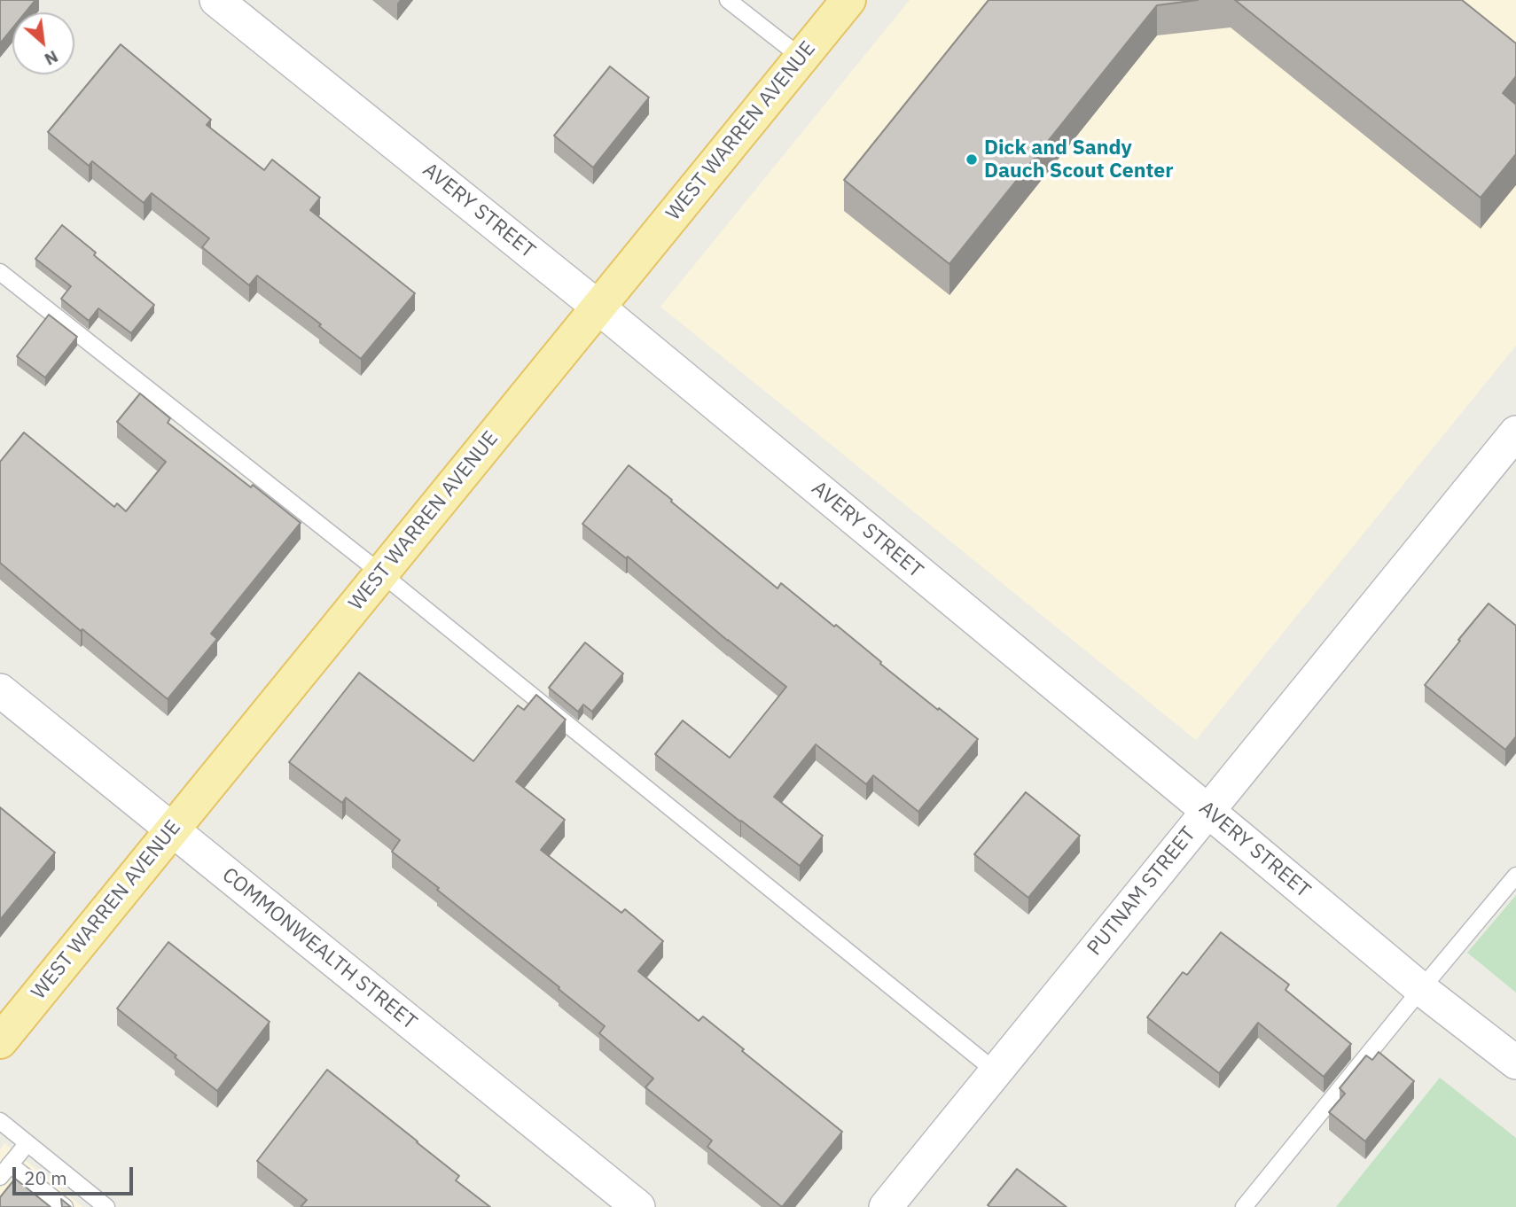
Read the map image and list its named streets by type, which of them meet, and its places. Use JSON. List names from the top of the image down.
{
  "streets": {
    "main road": ["WEST WARREN AVENUE"],
    "street": ["AVERY STREET", "PUTNAM STREET", "COMMONWEALTH STREET"]
  },
  "crossings": [
    ["WEST WARREN AVENUE", "AVERY STREET"],
    ["WEST WARREN AVENUE", "COMMONWEALTH STREET"],
    ["AVERY STREET", "PUTNAM STREET"]
  ],
  "places": ["Dick and Sandy Dauch Scout Center"],
  "scale_bar": "20 m",
  "north": "bottom right"
}
